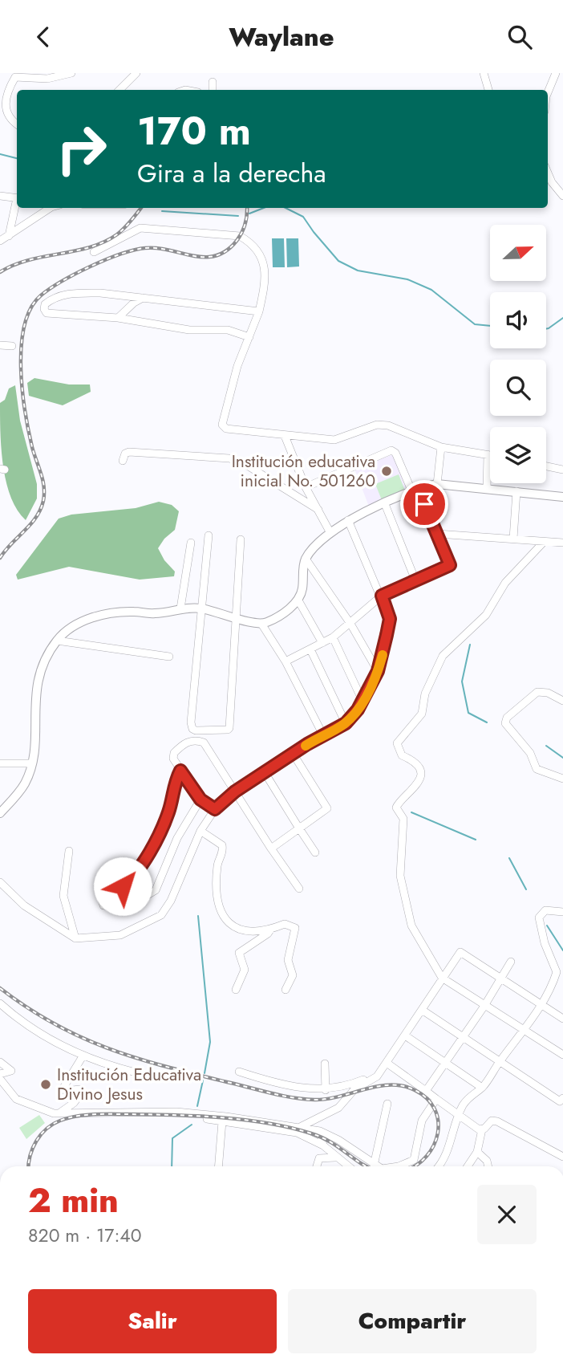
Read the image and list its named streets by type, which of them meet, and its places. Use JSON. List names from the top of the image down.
{
  "places": ["Institución educativa inicial No. 501260", "Institución Educativa Divino Jesus"],
  "north": "right",
  "page": {
    "header": "Waylane",
    "turn": ["170 m", "Gira a la derecha"],
    "heading": ["2 min", "820 m · 17:40"],
    "buttons": ["Salir", "Compartir"]
  }
}
